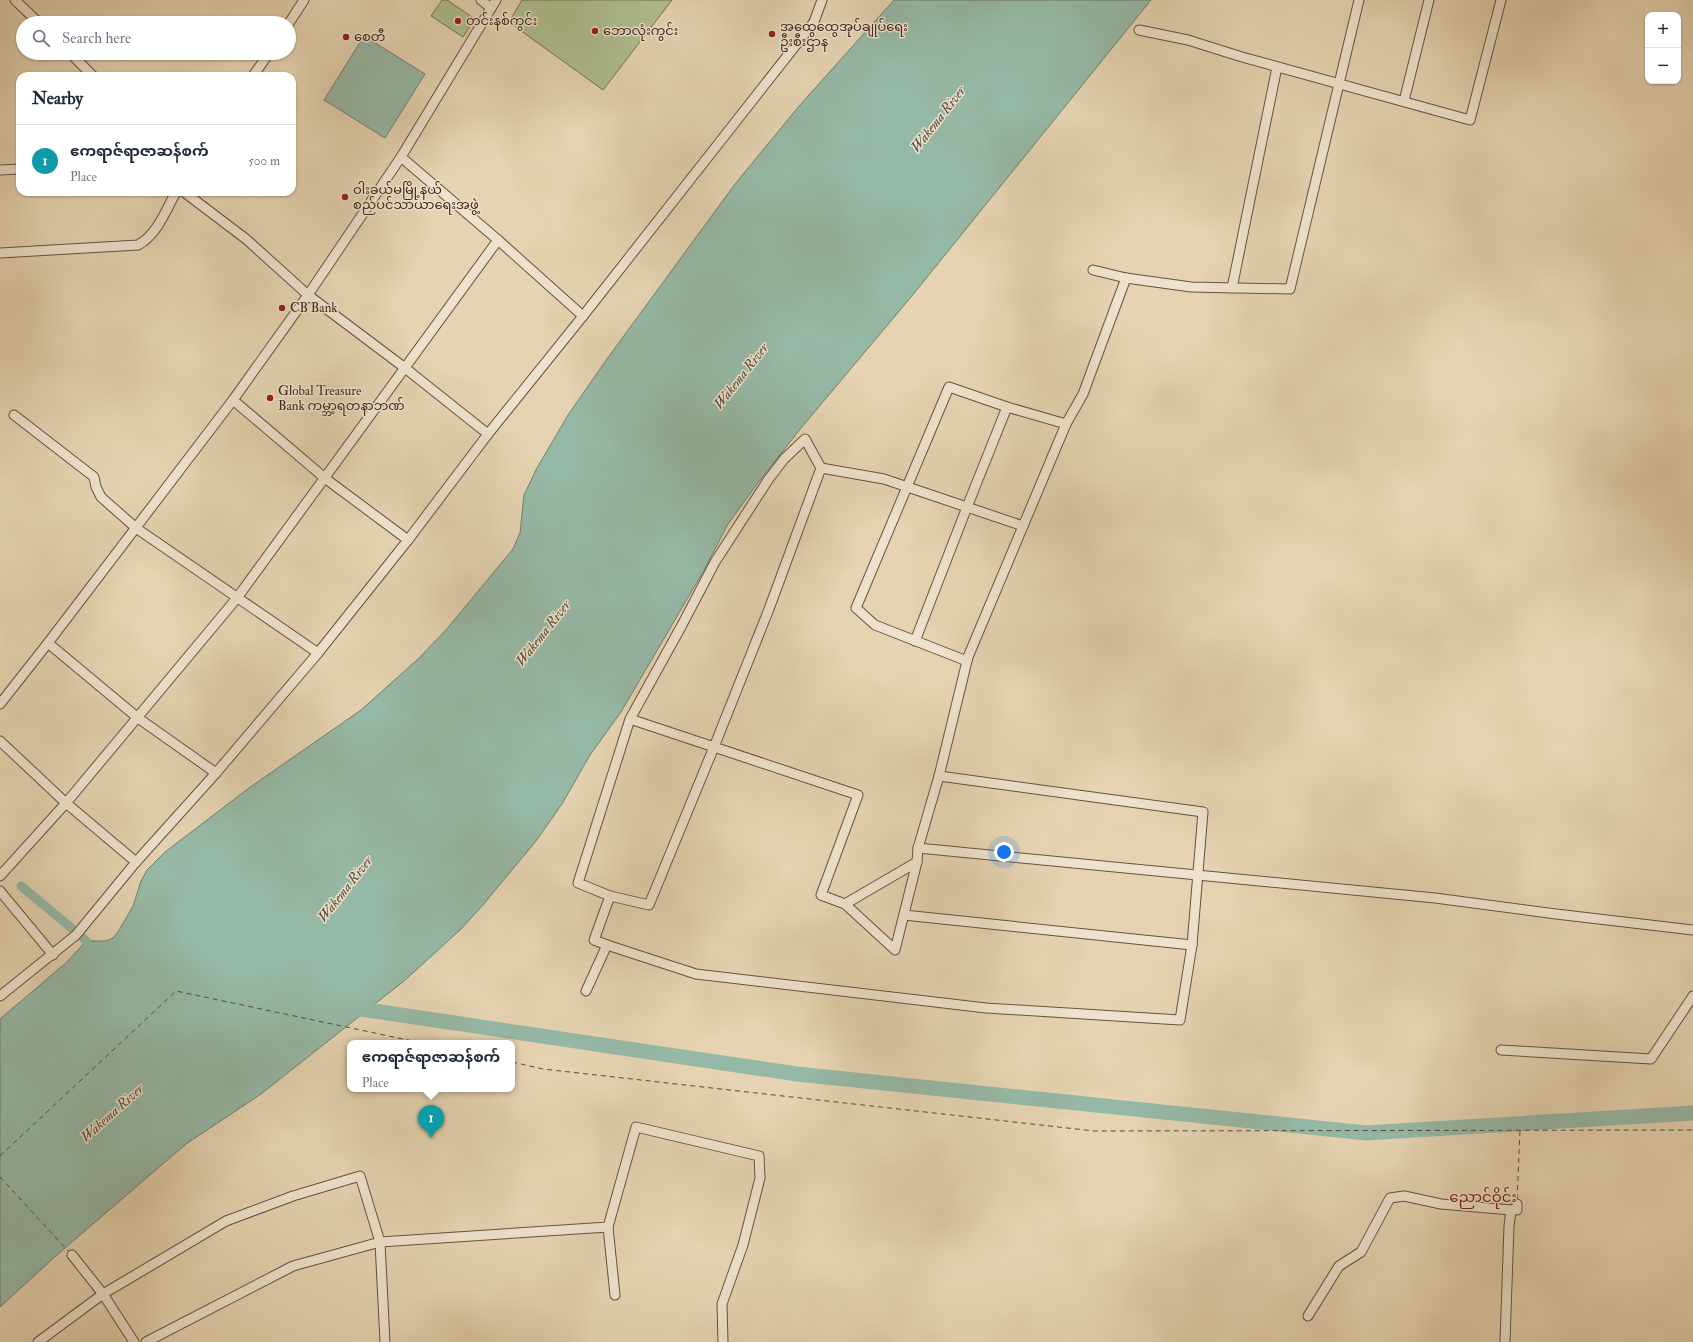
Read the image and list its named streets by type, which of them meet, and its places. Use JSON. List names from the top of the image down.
{
  "districts": ["ညောင်ဝိုင်း"],
  "water": ["Wakema River"],
  "places": [
    "တင်းနစ်ကွင်း",
    "ဘောလုံးကွင်း",
    "အထွေထွေအုပ်ချုပ်ရေး ဦးစီးဌာန",
    "စေတီ",
    "ဝါးခယ်မမြို့နယ် စည်ပင်သာယာရေးအဖွဲ့",
    "CB Bank",
    "Global Treasure Bank ကမ္ဘာ့ရတနာဘဏ်"
  ],
  "page": {
    "map_buttons": ["+", "−"],
    "search": "Search here",
    "heading": "Nearby",
    "list": [
      {
        "mark": "1",
        "name": "ဧကရာဇ်ရာဇာဆန်စက်",
        "note": "Place",
        "value": "500 m"
      }
    ],
    "popup": ["ဧကရာဇ်ရာဇာဆန်စက်", "Place"],
    "pins": "1"
  }
}
